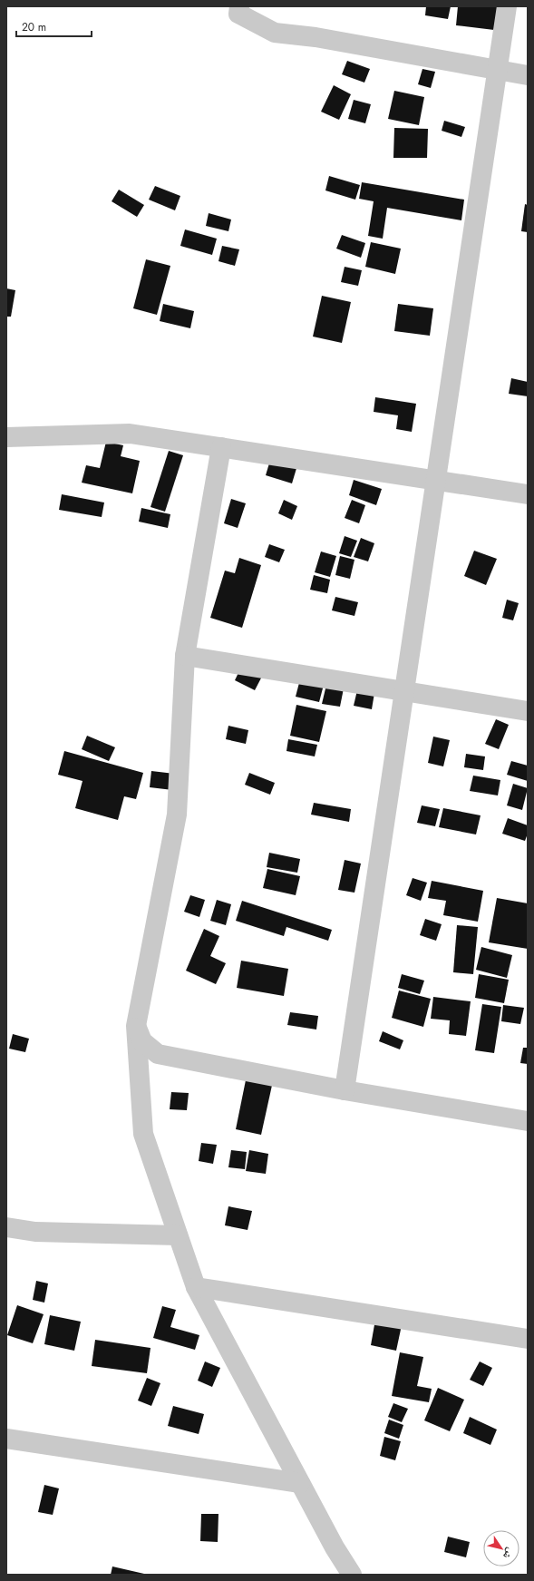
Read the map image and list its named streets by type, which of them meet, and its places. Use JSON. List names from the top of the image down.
{
  "scale_bar": "20 m",
  "north": "bottom right"
}
